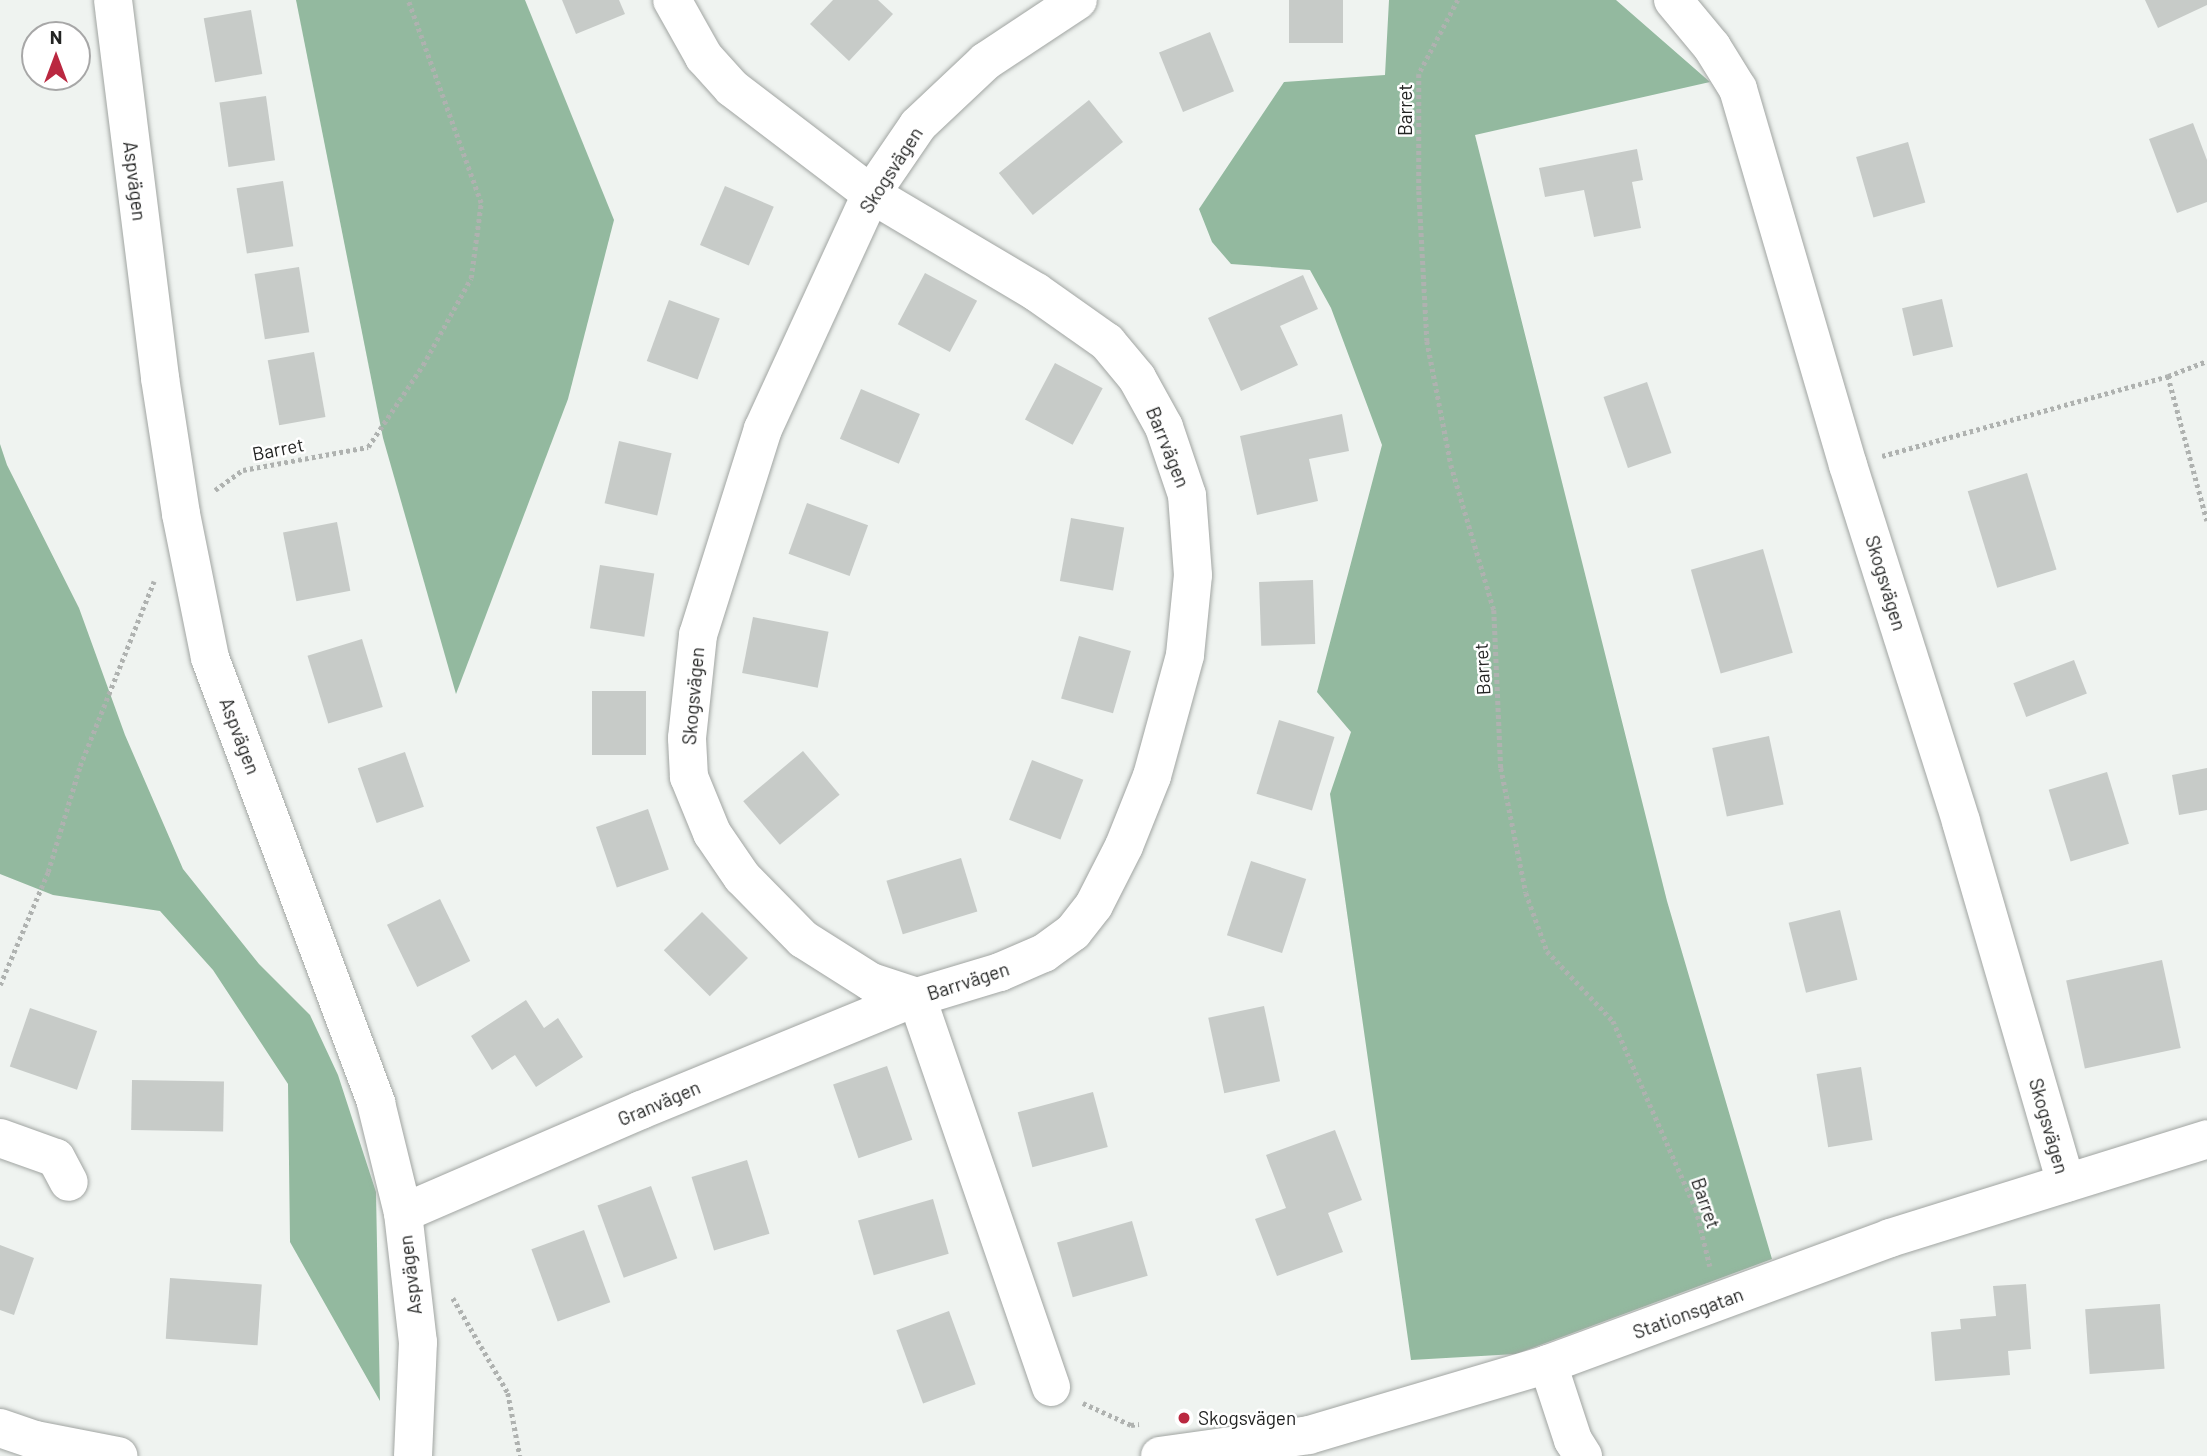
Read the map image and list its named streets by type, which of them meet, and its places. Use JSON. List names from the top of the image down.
{
  "streets": {
    "street": [
      "Skogsvägen",
      "Aspvägen",
      "Barrvägen",
      "Granvägen",
      "Stationsgatan"
    ],
    "path": ["Barret"]
  },
  "crossings": [
    ["Barret", "Aspvägen"],
    ["Barret", "Stationsgatan"],
    ["Skogsvägen", "Barrvägen"],
    ["Skogsvägen", "Granvägen"],
    ["Skogsvägen", "Stationsgatan"],
    ["Aspvägen", "Granvägen"],
    ["Barrvägen", "Granvägen"]
  ],
  "places": ["Skogsvägen"],
  "north": "top"
}
